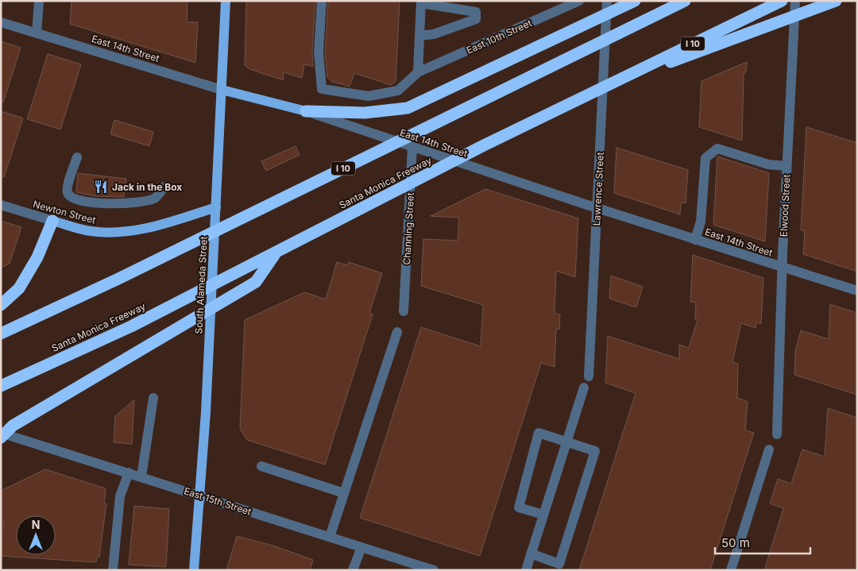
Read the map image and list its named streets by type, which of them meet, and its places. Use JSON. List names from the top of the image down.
{
  "streets": {
    "highway": ["I 10", "Santa Monica Freeway"],
    "main road": ["East 14th Street", "Newton Street", "South Alameda Street"],
    "street": [
      "East 10th Street",
      "Lawrence Street",
      "Elwood Street",
      "Channing Street",
      "East 15th Street"
    ]
  },
  "crossings": [
    ["East 14th Street", "Lawrence Street"],
    ["East 14th Street", "Elwood Street"],
    ["East 14th Street", "Channing Street"],
    ["East 14th Street", "South Alameda Street"],
    ["Newton Street", "South Alameda Street"],
    ["South Alameda Street", "East 15th Street"]
  ],
  "places": {
    "restaurant": ["Jack in the Box"]
  },
  "scale_bar": "50 m",
  "north": "top"
}
